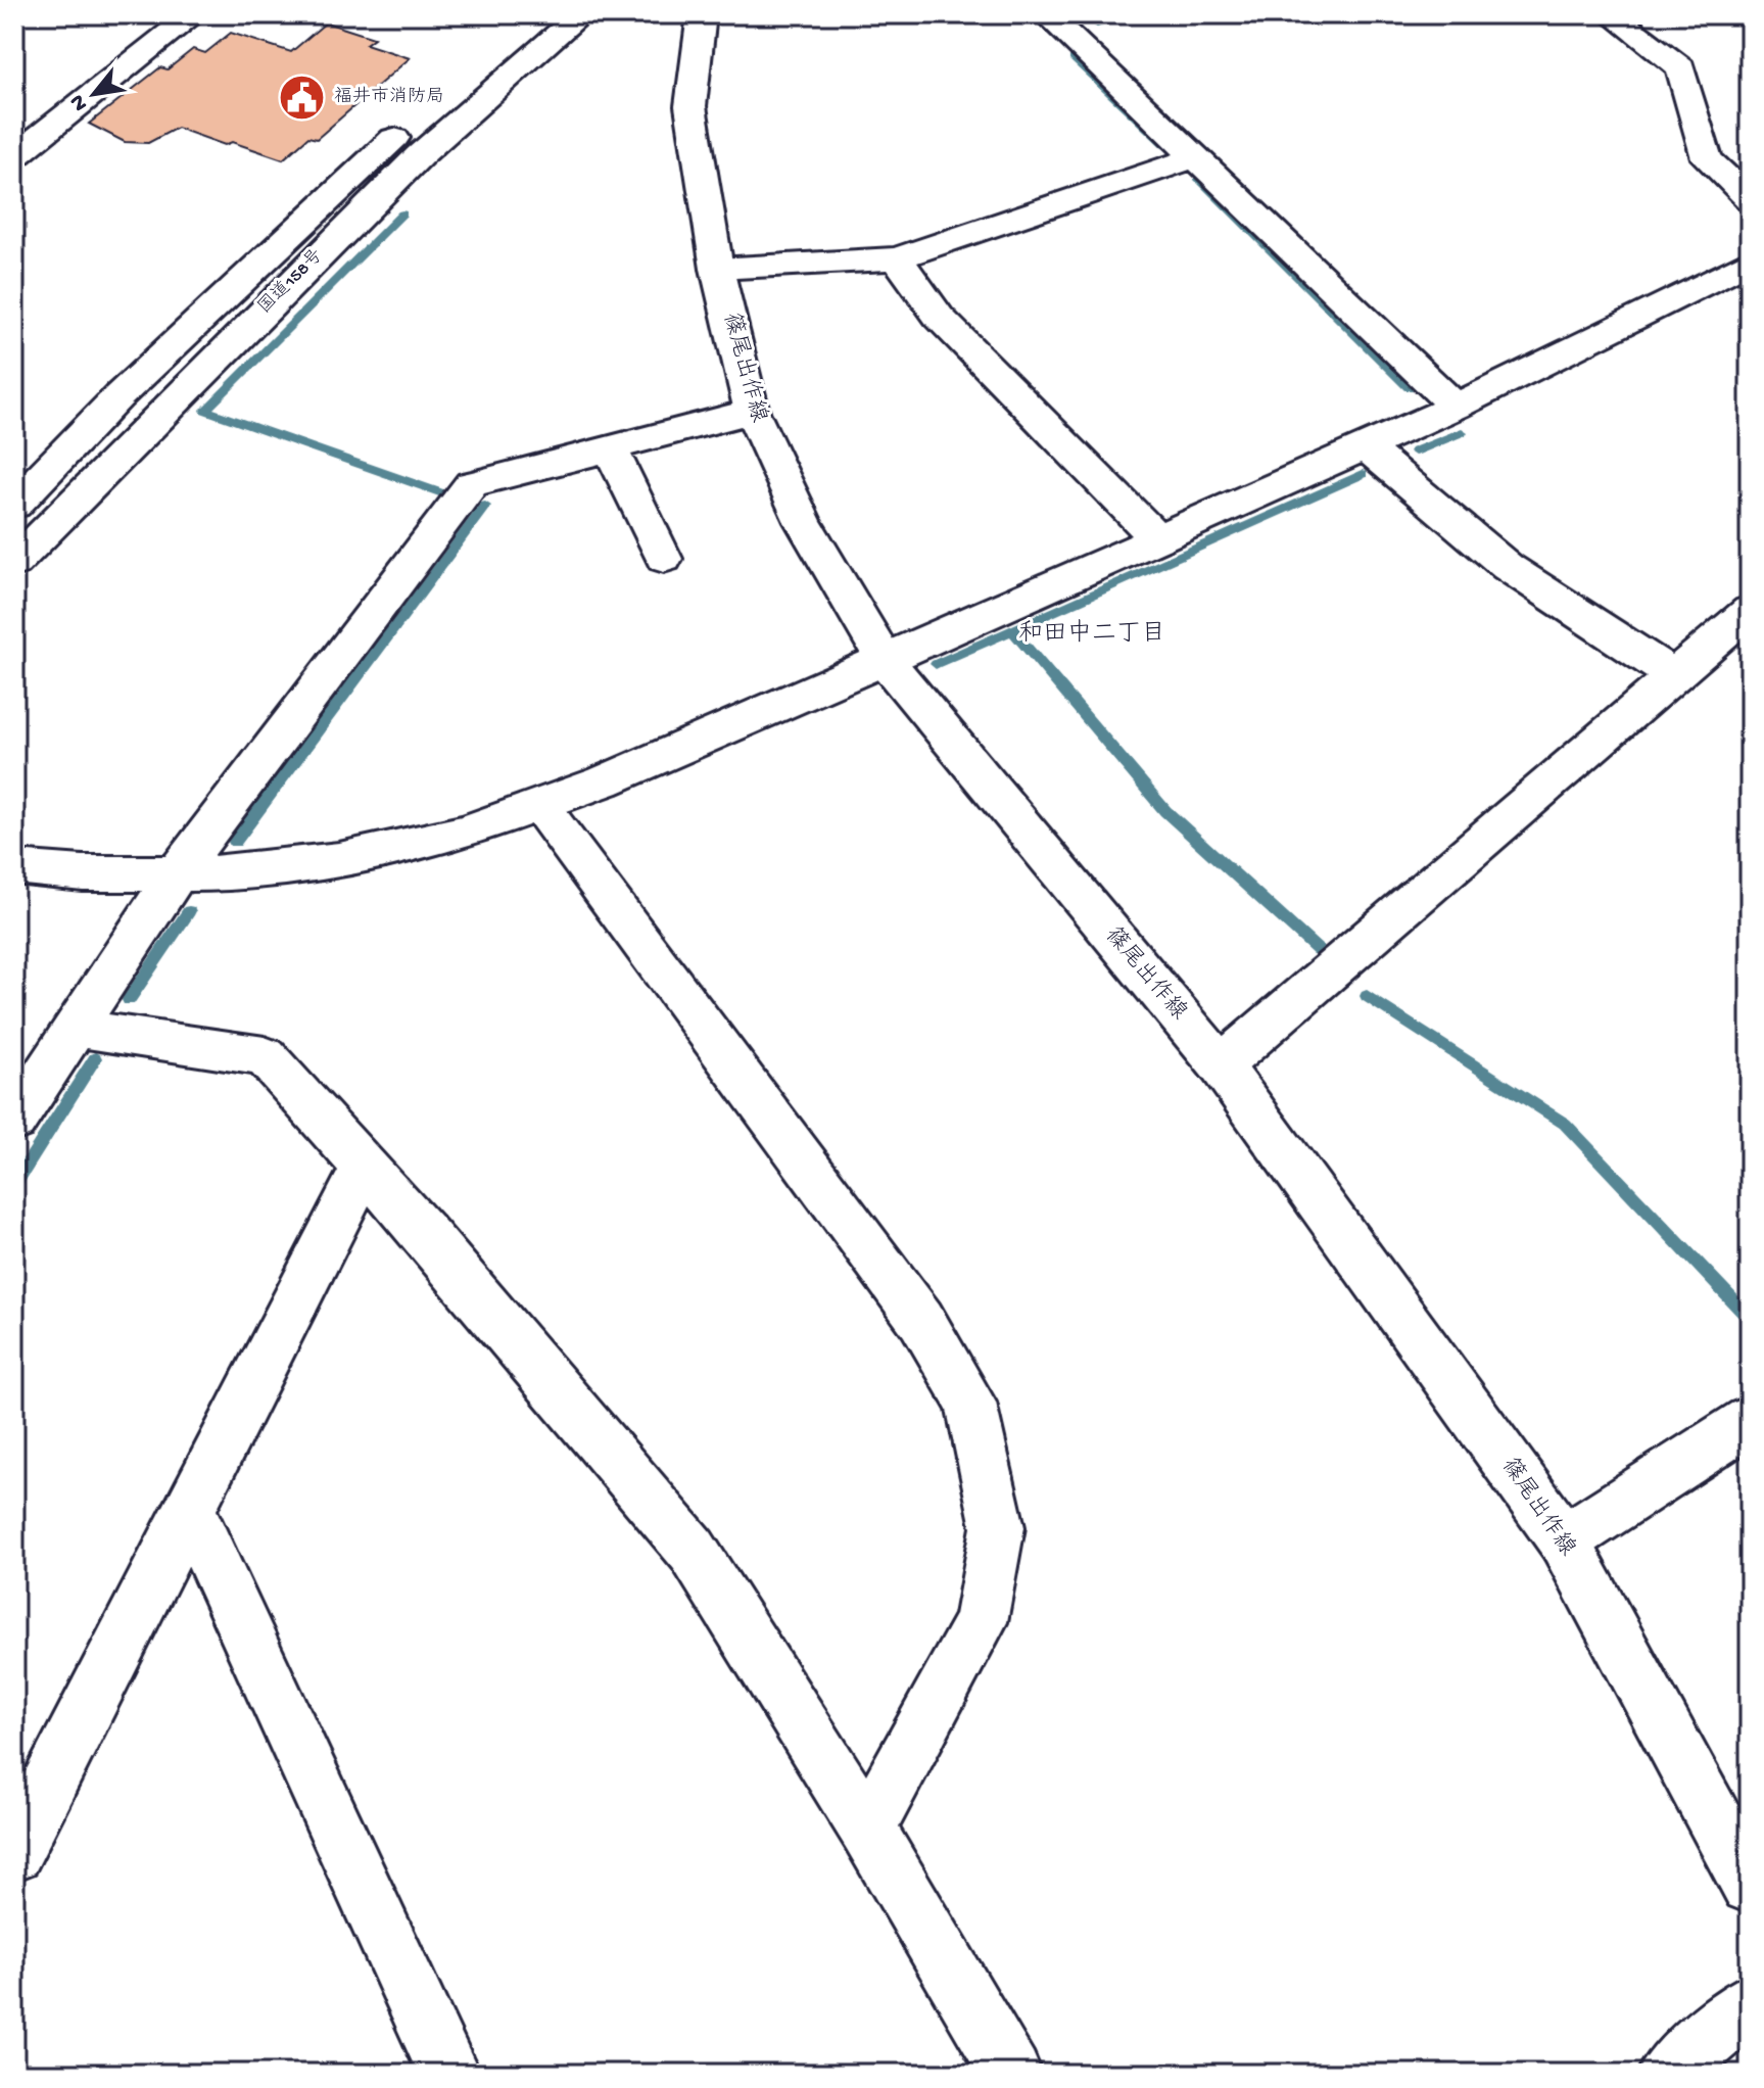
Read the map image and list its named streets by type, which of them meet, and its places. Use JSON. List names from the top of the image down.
{
  "streets": {
    "main road": ["国道158号", "篠尾出作線"]
  },
  "districts": ["和田中二丁目"],
  "places": {
    "public building": ["福井市消防局"]
  },
  "north": "bottom left"
}
